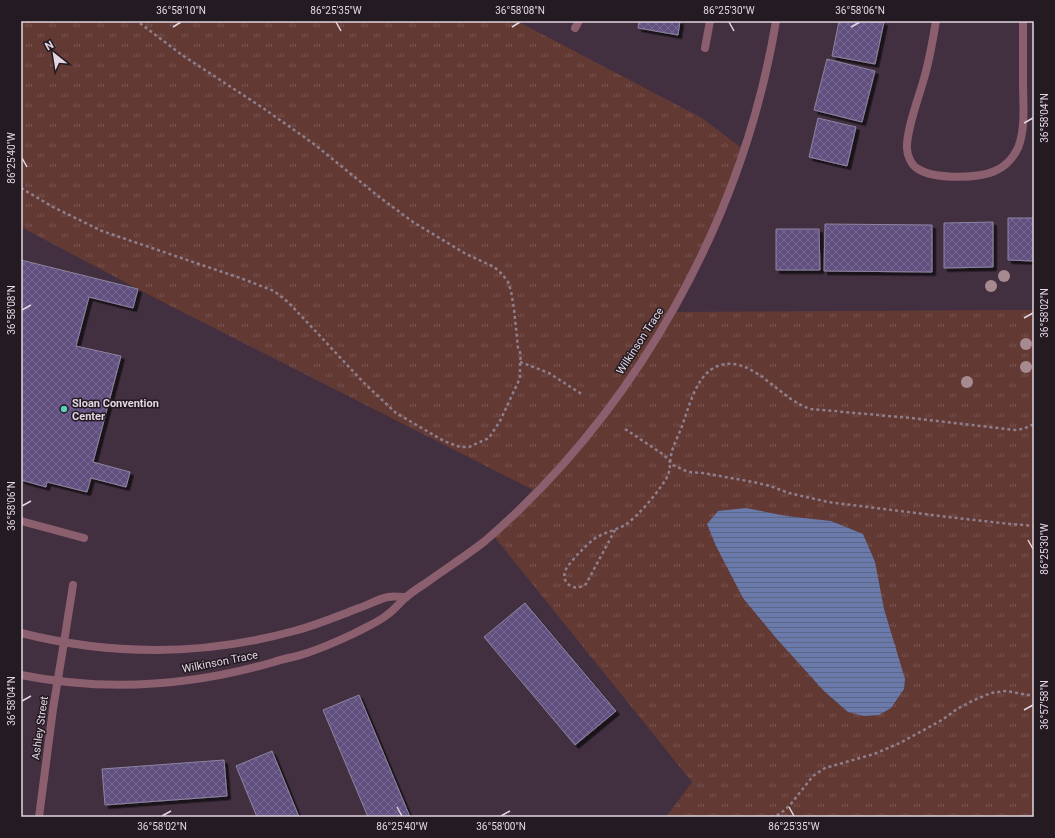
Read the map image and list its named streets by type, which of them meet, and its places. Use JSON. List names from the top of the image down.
{
  "streets": {
    "street": ["Wilkinson Trace", "Ashley Street"]
  },
  "crossings": [
    ["Wilkinson Trace", "Ashley Street"]
  ],
  "places": ["Sloan Convention Center"],
  "north": "top left",
  "coordinates": [
    "36°58'10\"N",
    "86°25'35\"W",
    "36°58'08\"N",
    "86°25'30\"W",
    "36°58'06\"N",
    "36°58'04\"N",
    "86°25'40\"W",
    "36°58'02\"N",
    "36°57'58\"N",
    "36°58'00\"N"
  ]
}
